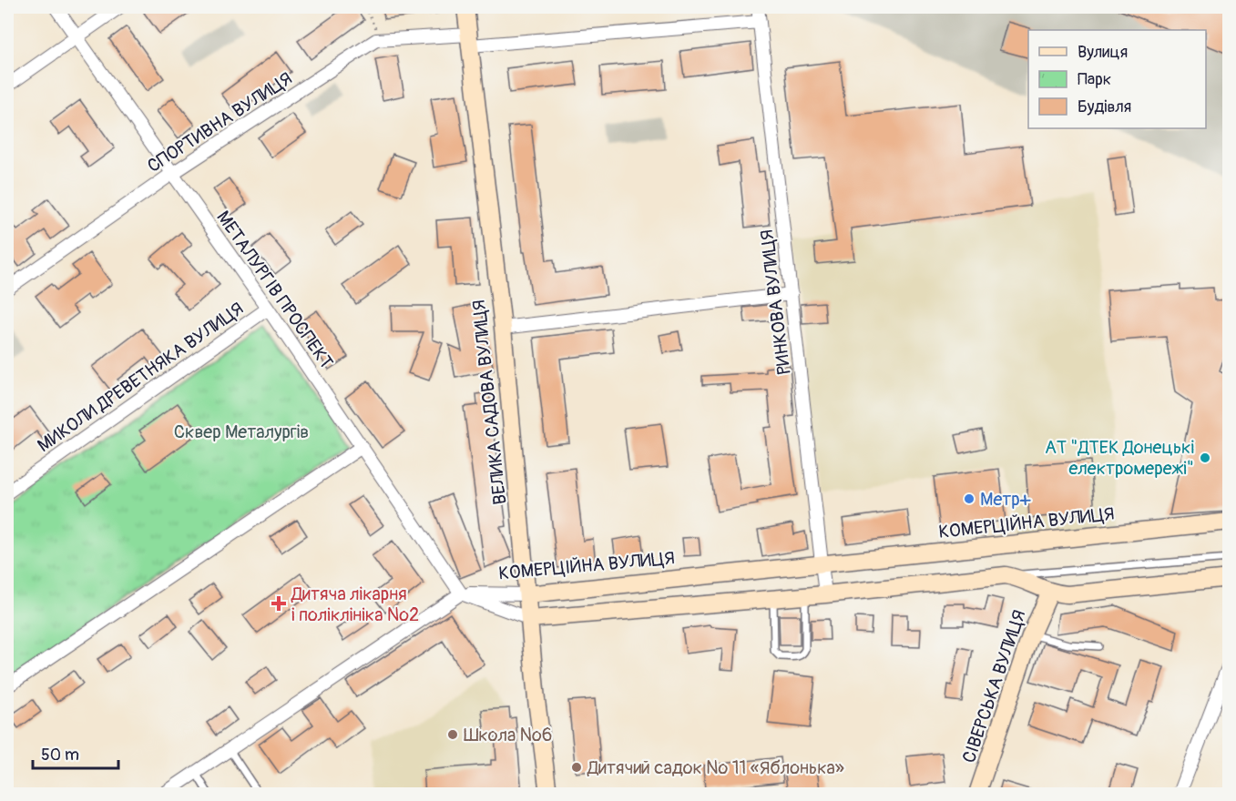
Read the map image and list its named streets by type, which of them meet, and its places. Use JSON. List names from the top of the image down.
{
  "streets": {
    "street": [
      "СПОРТИВНА ВУЛИЦЯ",
      "МЕТАЛУРГІВ ПРОСПЕКТ",
      "РИНКОВА ВУЛИЦЯ",
      "МИКОЛИ ДРЕВЕТНЯКА ВУЛИЦЯ",
      "ВЕЛИКА САДОВА ВУЛИЦЯ",
      "КОМЕРЦІЙНА ВУЛИЦЯ",
      "СІВЕРСЬКА ВУЛИЦЯ"
    ]
  },
  "crossings": [
    ["СПОРТИВНА ВУЛИЦЯ", "МЕТАЛУРГІВ ПРОСПЕКТ"],
    ["СПОРТИВНА ВУЛИЦЯ", "РИНКОВА ВУЛИЦЯ"],
    ["СПОРТИВНА ВУЛИЦЯ", "ВЕЛИКА САДОВА ВУЛИЦЯ"],
    ["МЕТАЛУРГІВ ПРОСПЕКТ", "МИКОЛИ ДРЕВЕТНЯКА ВУЛИЦЯ"],
    ["МЕТАЛУРГІВ ПРОСПЕКТ", "КОМЕРЦІЙНА ВУЛИЦЯ"],
    ["РИНКОВА ВУЛИЦЯ", "КОМЕРЦІЙНА ВУЛИЦЯ"],
    ["ВЕЛИКА САДОВА ВУЛИЦЯ", "КОМЕРЦІЙНА ВУЛИЦЯ"],
    ["КОМЕРЦІЙНА ВУЛИЦЯ", "СІВЕРСЬКА ВУЛИЦЯ"]
  ],
  "parks": ["Сквер Металургів"],
  "places": {
    "other": [
      "АТ \"ДТЕК Донецькі електромережі\"",
      "Метр+",
      "Школа №6",
      "Дитячий садок № 11 «Яблонька»"
    ],
    "health": ["Дитяча лікарня і поліклініка №2"]
  },
  "legend": ["Вулиця", "Парк", "Будівля"],
  "scale_bar": "50 m"
}
